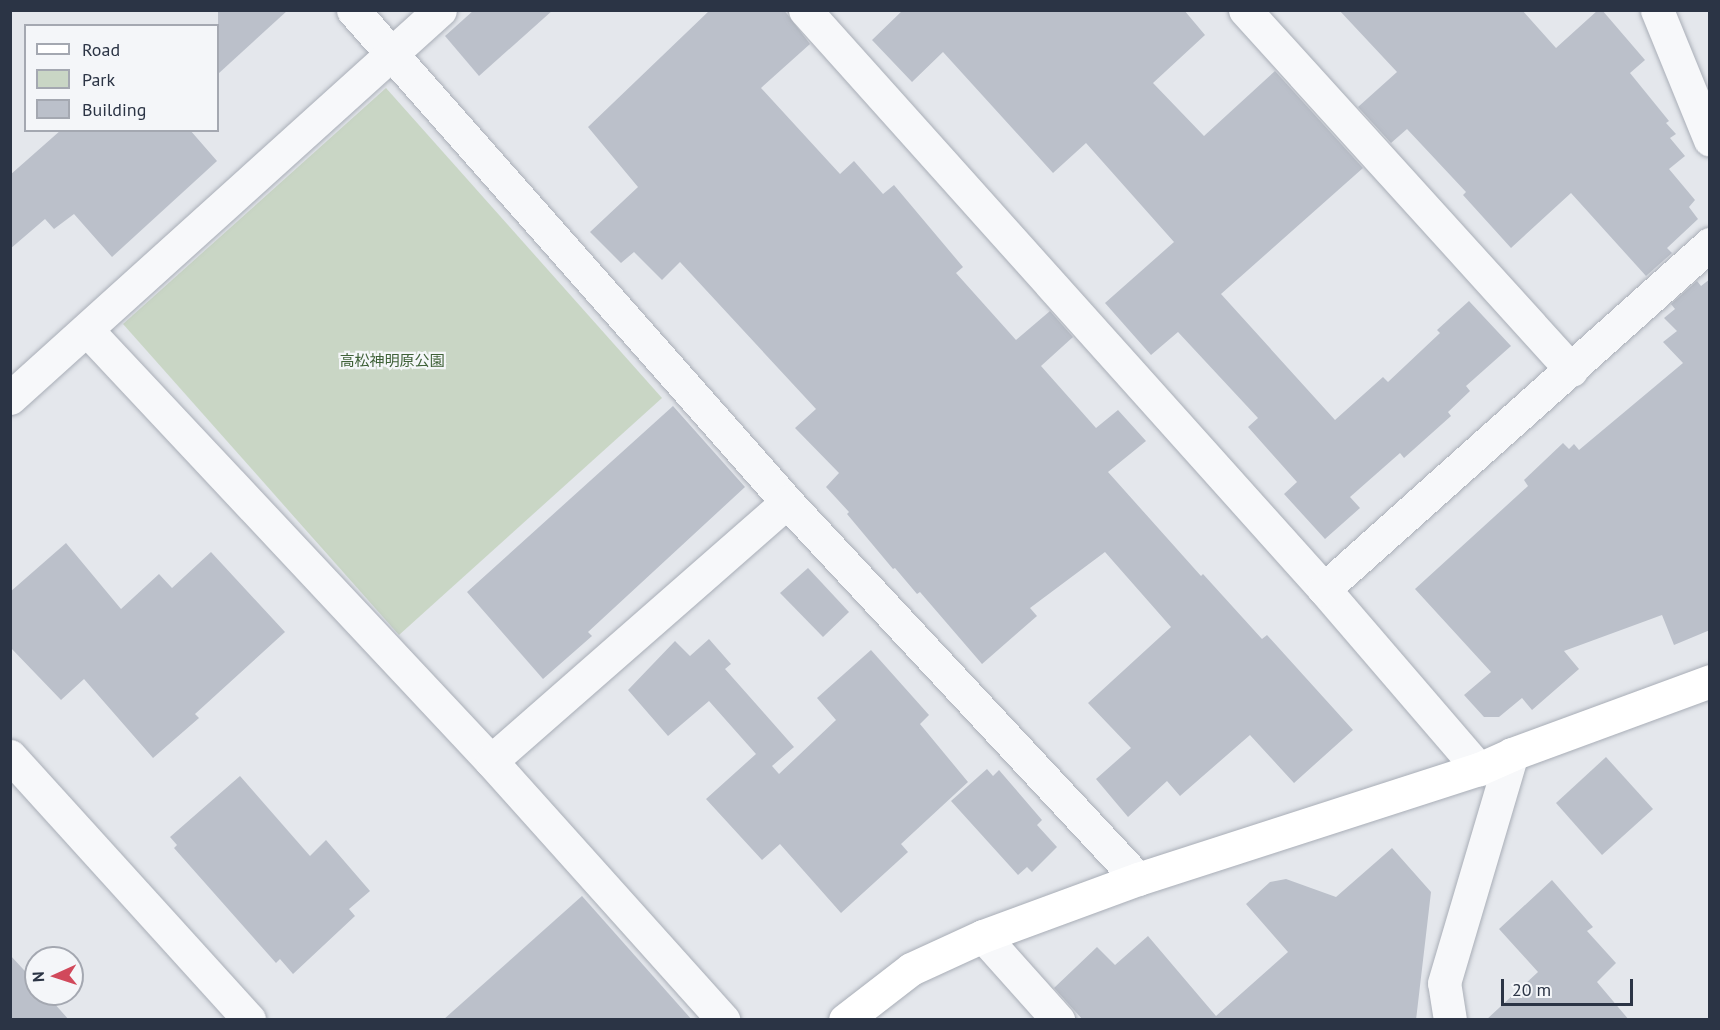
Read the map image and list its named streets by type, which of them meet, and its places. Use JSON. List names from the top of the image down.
{
  "parks": ["高松神明原公園"],
  "legend": ["Road", "Park", "Building"],
  "scale_bar": "20 m",
  "north": "left"
}
